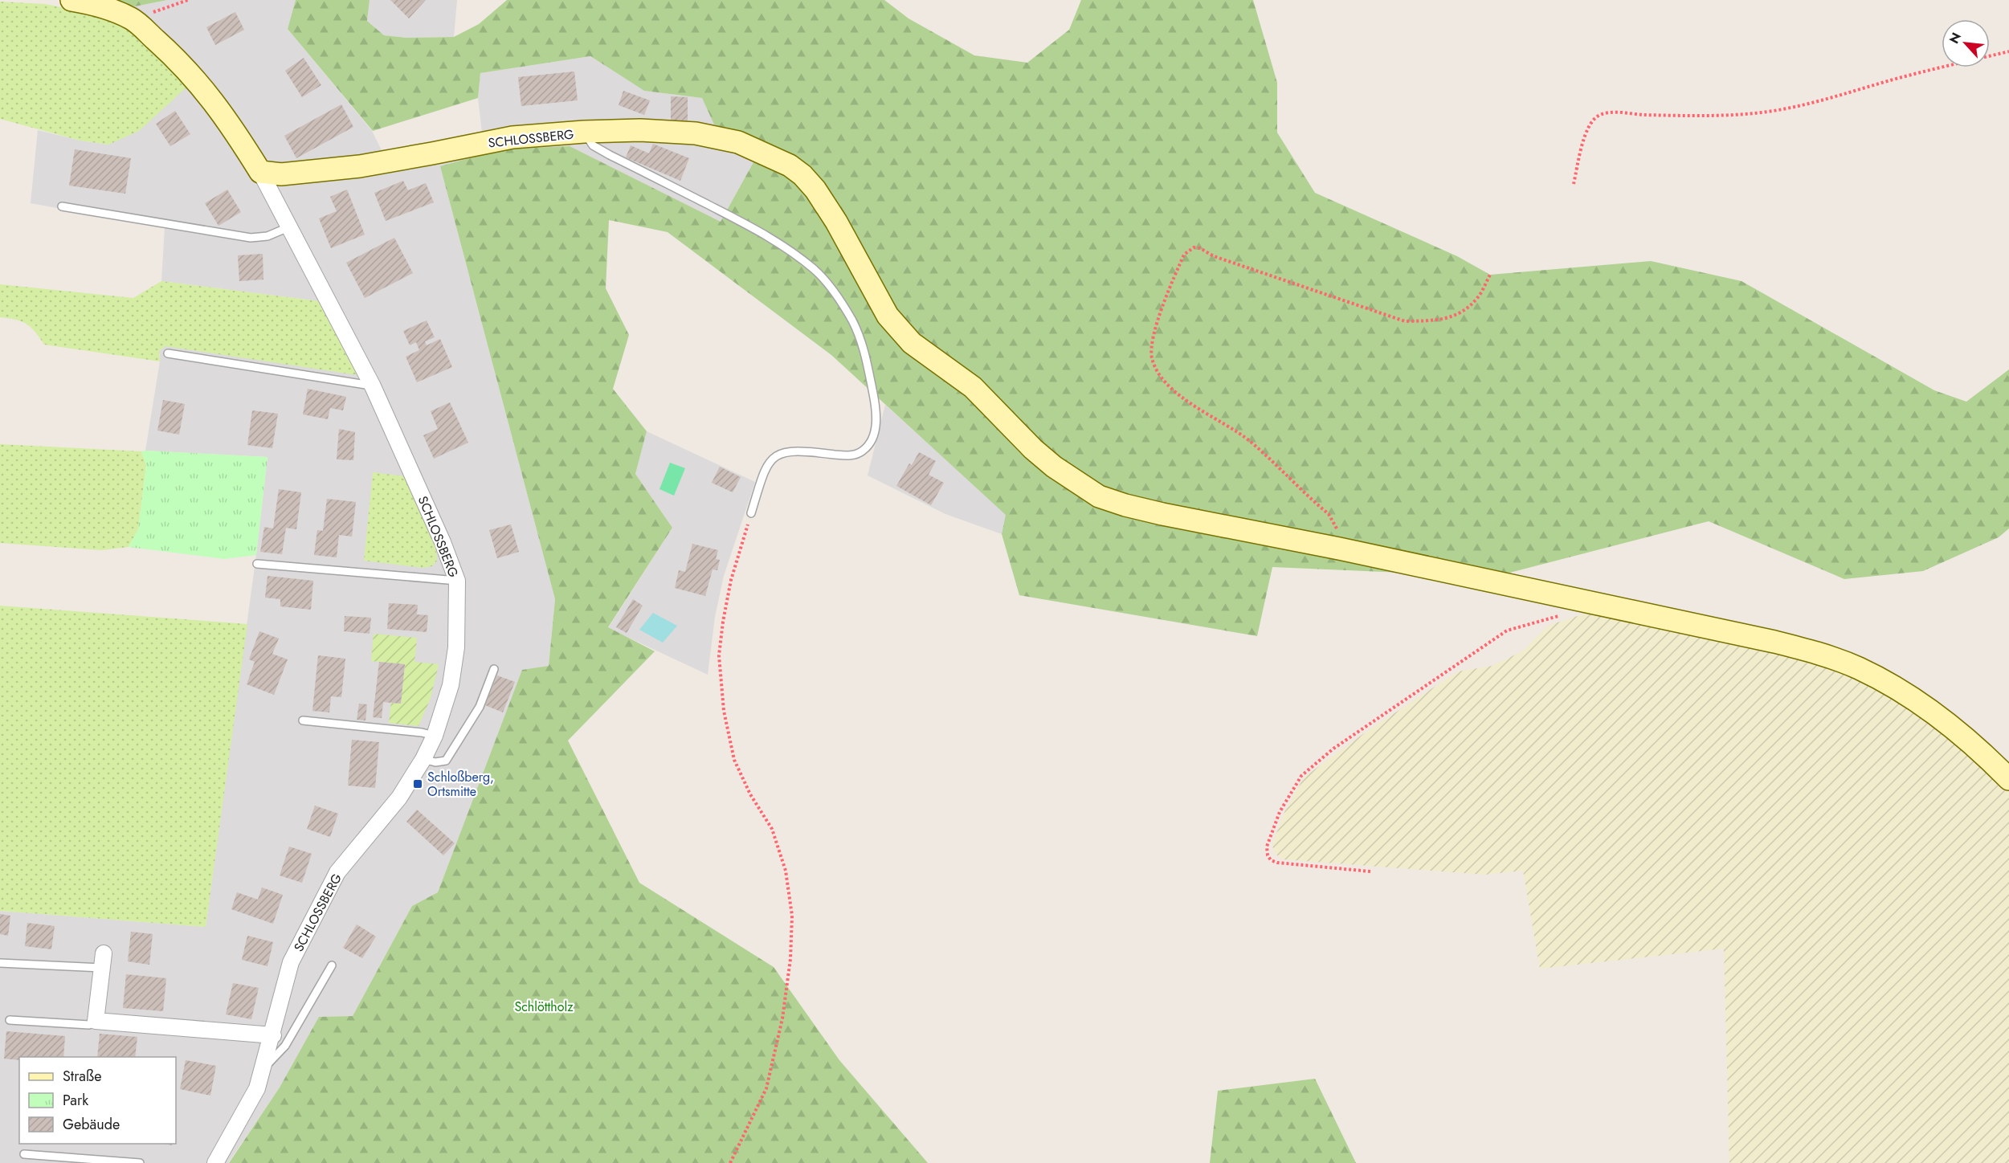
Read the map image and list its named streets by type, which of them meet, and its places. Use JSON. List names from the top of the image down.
{
  "streets": {
    "street": ["SCHLOSSBERG"]
  },
  "parks": ["Schlöttholz"],
  "places": {
    "transit": ["Schloßberg, Ortsmitte"]
  },
  "legend": ["Straße", "Park", "Gebäude"],
  "north": "top left"
}
